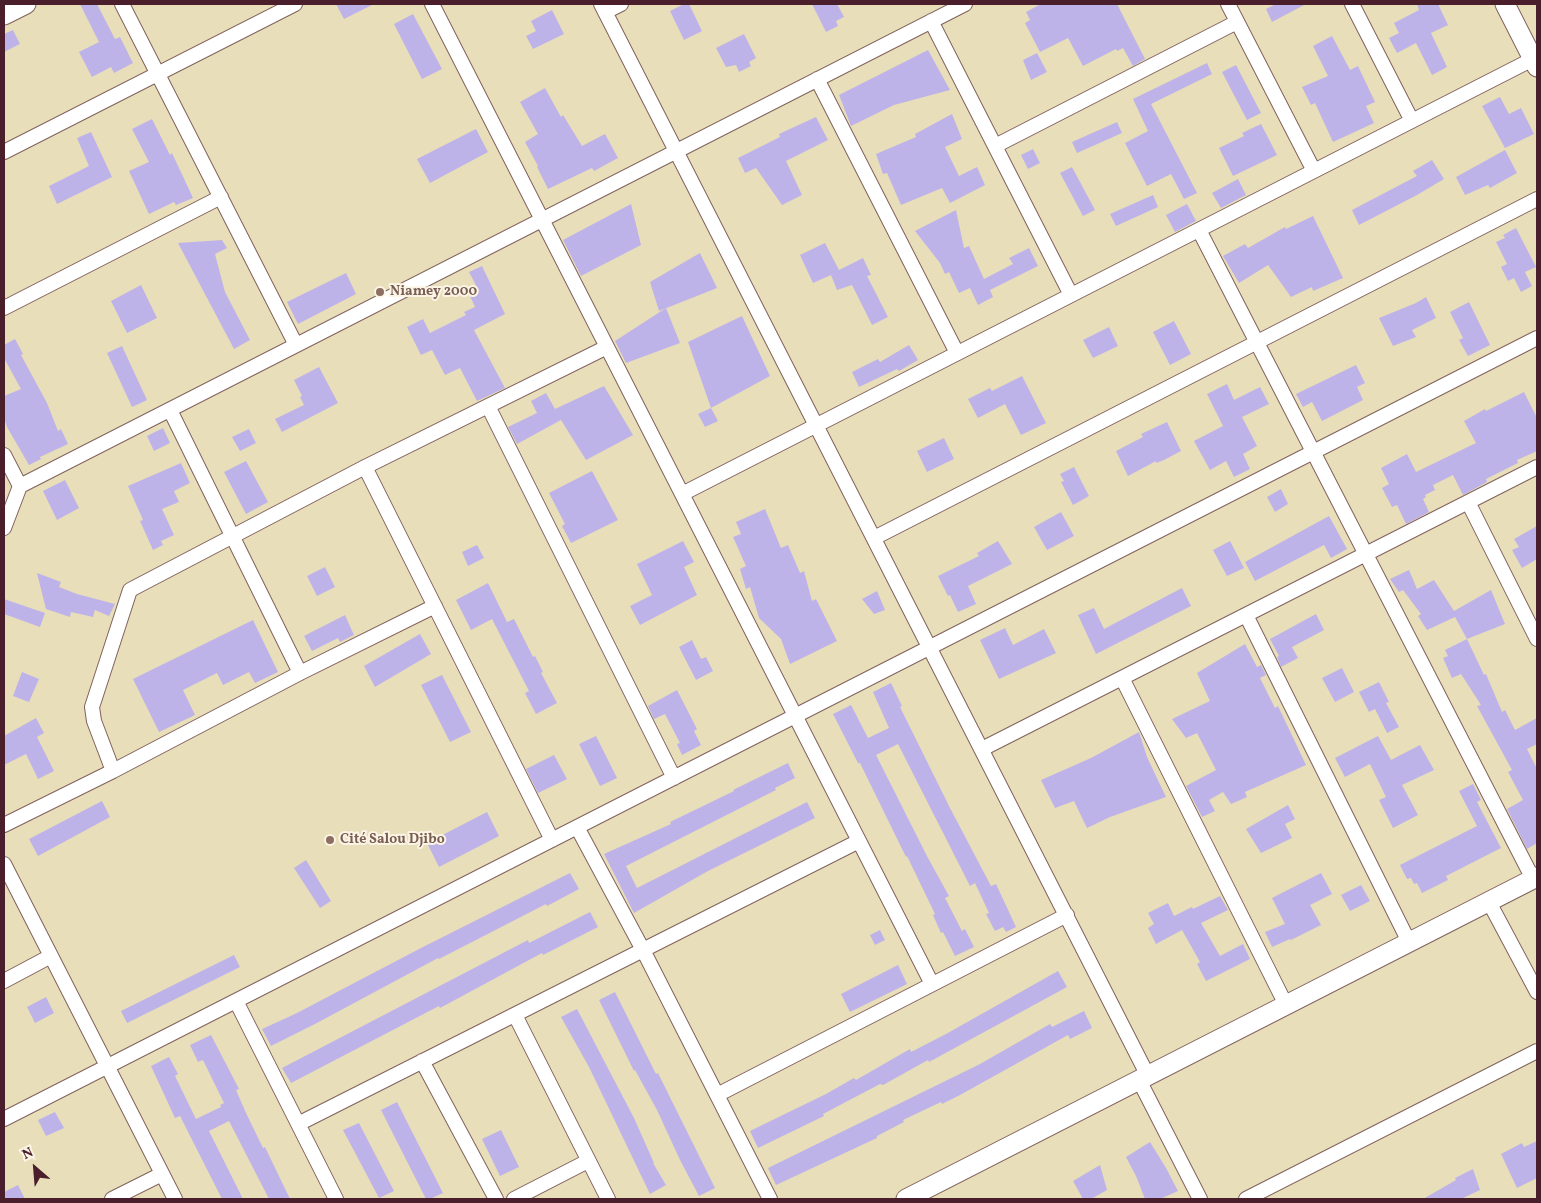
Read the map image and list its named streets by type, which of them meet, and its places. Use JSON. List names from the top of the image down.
{
  "places": ["Niamey 2000", "Cité Salou Djibo"],
  "north": "top left"
}
